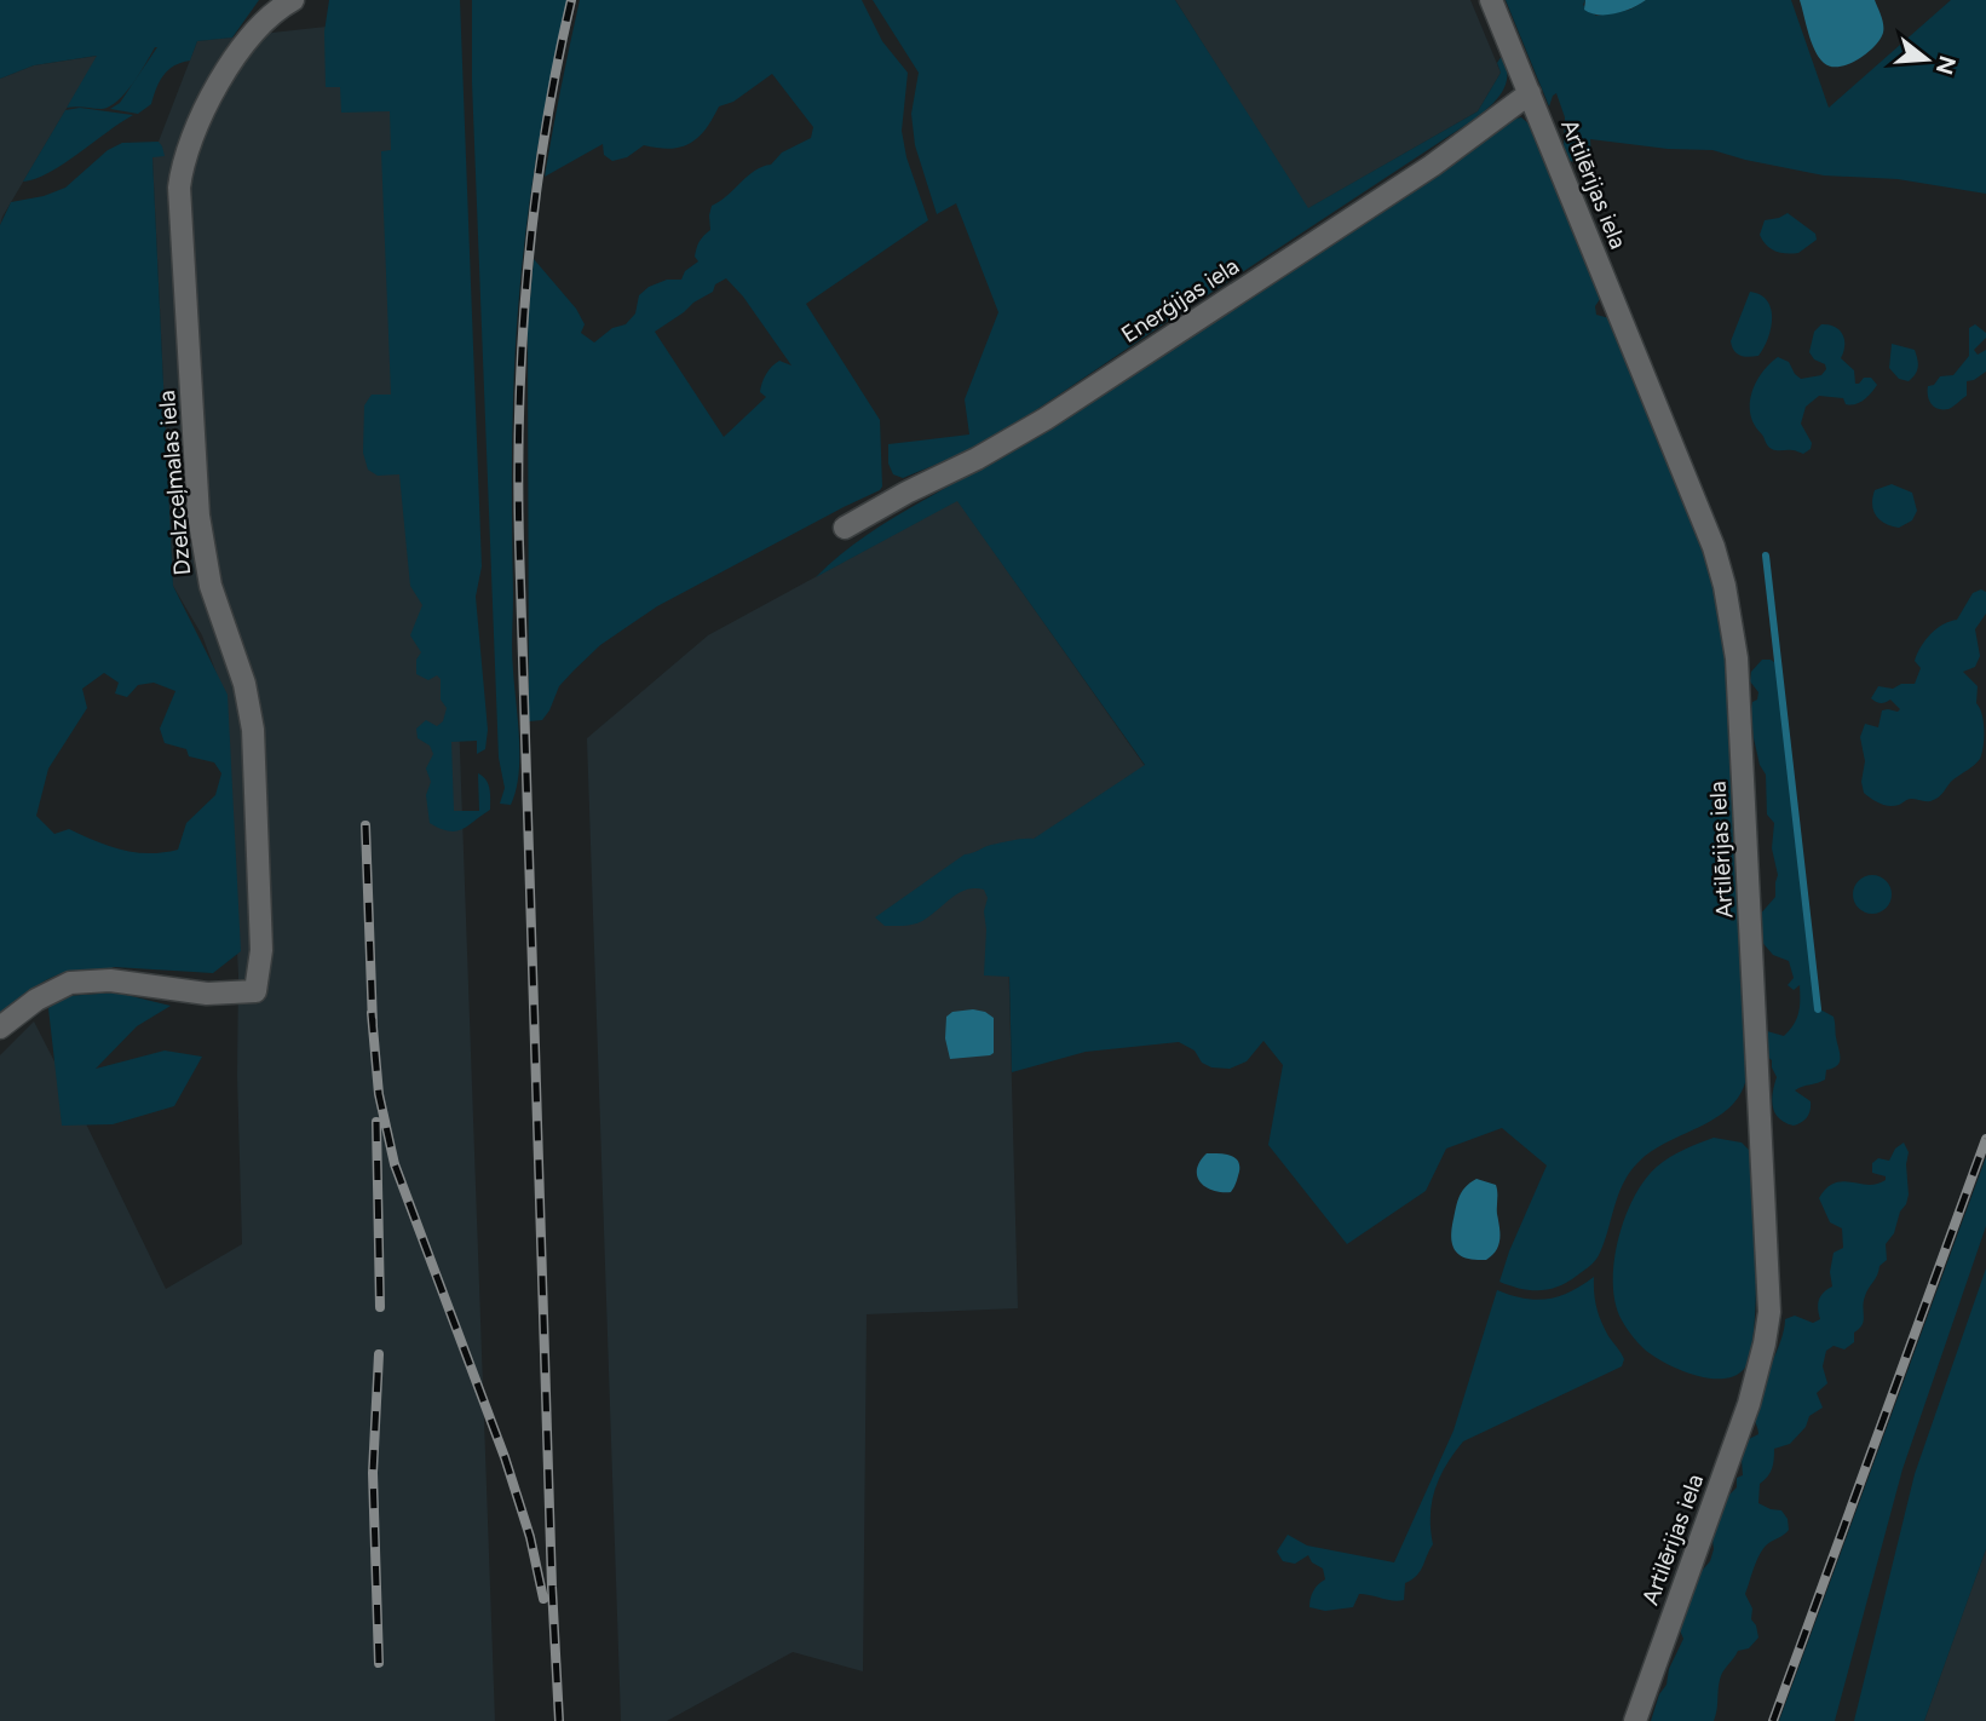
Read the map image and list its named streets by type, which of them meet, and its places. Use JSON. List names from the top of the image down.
{
  "streets": {
    "street": ["Artilērijas iela", "Enerģijas iela", "Dzelzceļmalas iela"]
  },
  "crossings": [
    ["Artilērijas iela", "Enerģijas iela"]
  ],
  "north": "right"
}
